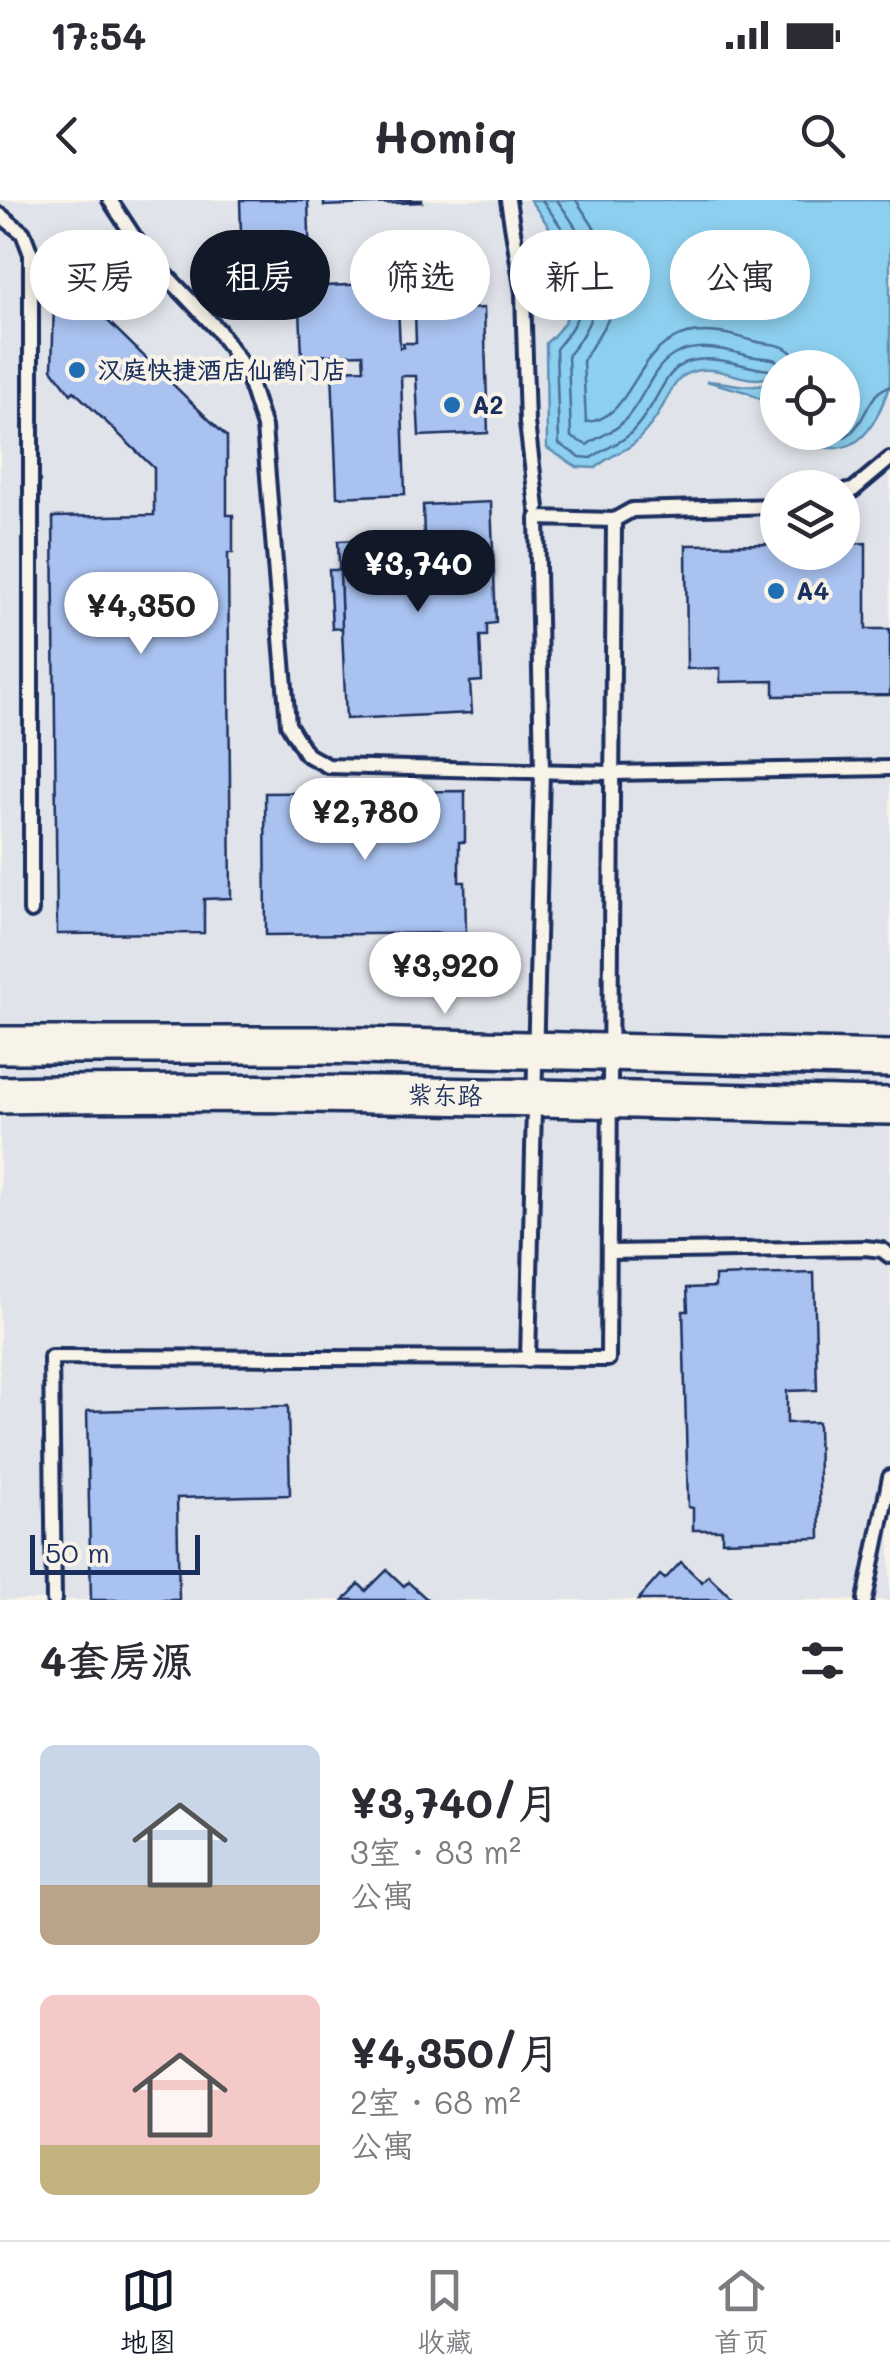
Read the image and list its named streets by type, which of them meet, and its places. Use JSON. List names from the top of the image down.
{
  "streets": {
    "main road": ["紫东路"]
  },
  "places": ["汉庭快捷酒店仙鹤门店", "A2", "A4"],
  "scale_bar": "50 m",
  "page": {
    "status": "17:54",
    "header": "Homiq",
    "chip": [
      "买房",
      "租房",
      "筛选",
      "新上",
      "公寓"
    ],
    "price": [
      "¥3,740",
      "¥4,350",
      "¥2,780",
      "¥3,920"
    ],
    "scale": "50 m",
    "heading": "4套房源",
    "list": [
      {
        "name": "¥3,740/月",
        "note": "3室 · 83 m² · 公寓"
      },
      {
        "name": "¥4,350/月",
        "note": "2室 · 68 m² · 公寓"
      }
    ],
    "tabs": ["地图", "收藏", "首页"]
  }
}
